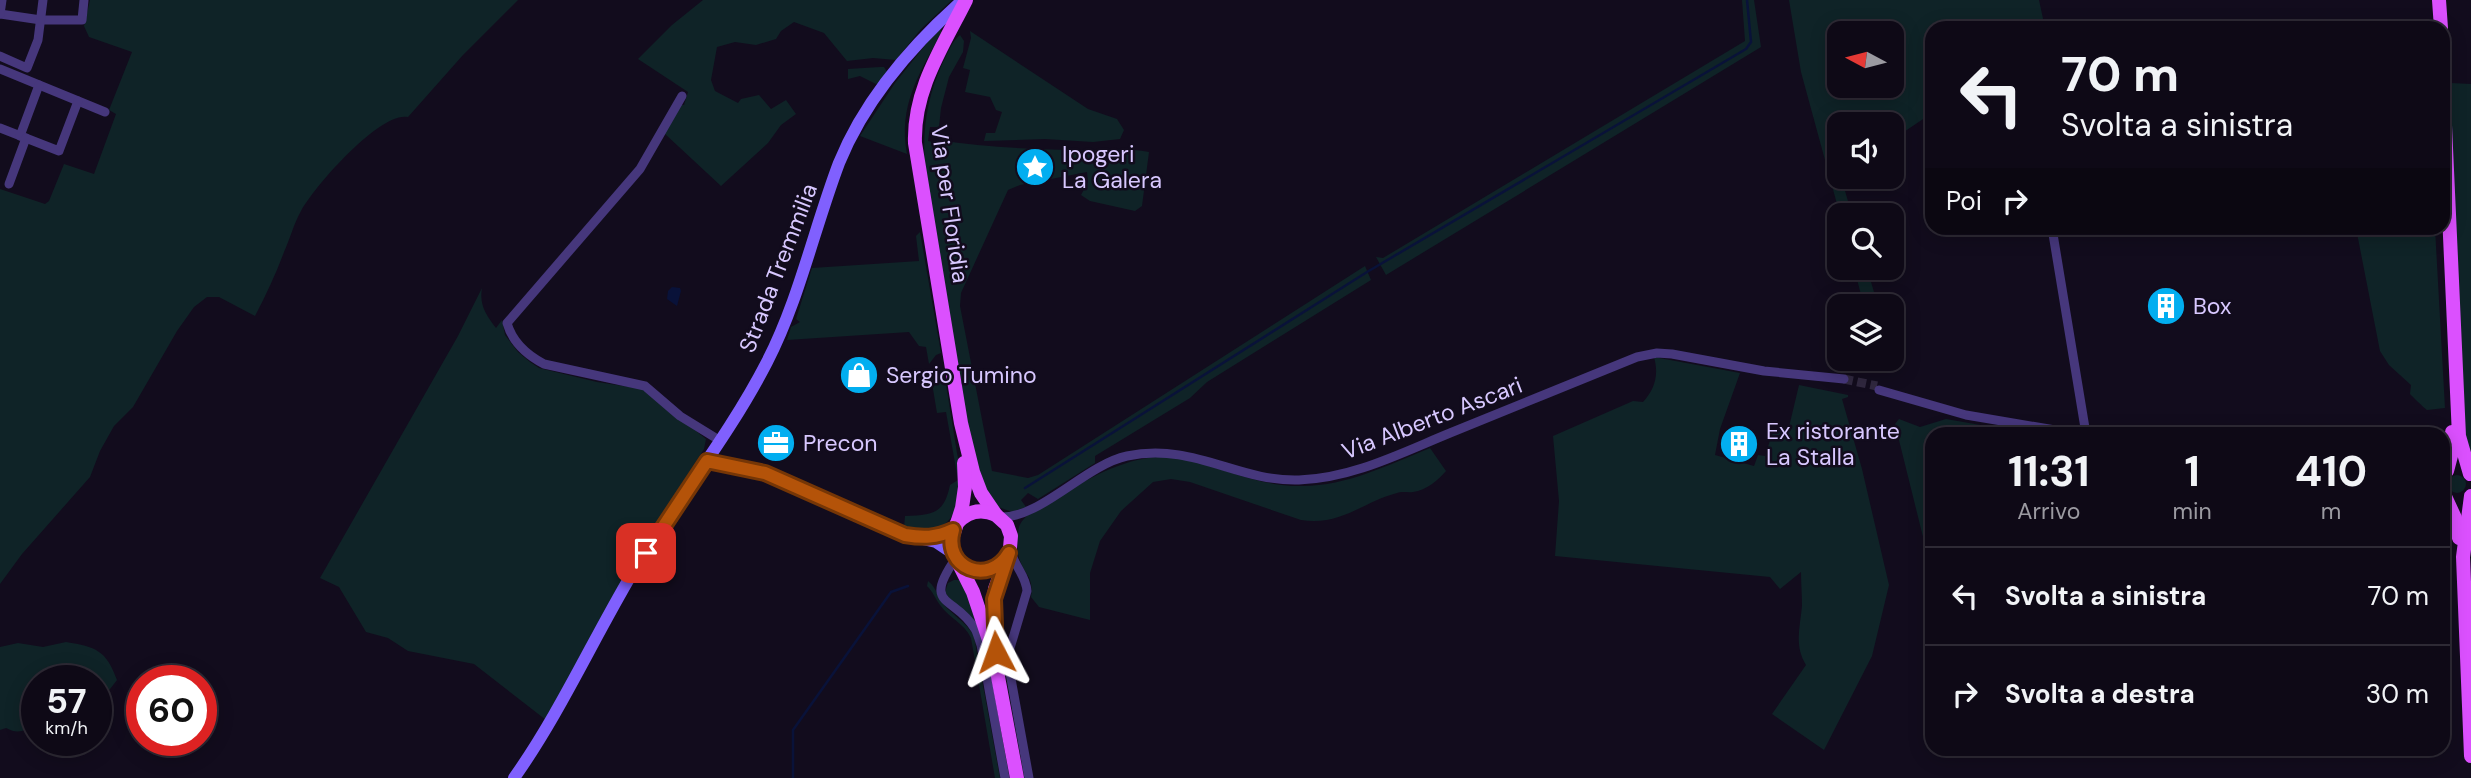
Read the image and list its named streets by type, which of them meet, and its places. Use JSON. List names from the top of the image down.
{
  "streets": {
    "main road": ["Via per Floridia", "Strada Tremmilia"],
    "street": ["Via Alberto Ascari"]
  },
  "crossings": [
    ["Via per Floridia", "Strada Tremmilia"]
  ],
  "places": {
    "place": ["Ipogeri La Galera"],
    "building": ["Box", "Ex ristorante La Stalla"],
    "shop": ["Sergio Tumino"],
    "office": ["Precon"]
  },
  "north": "left",
  "page": {
    "turn": ["70 m", "Svolta a sinistra"],
    "then": "Poi",
    "eta": [
      "11:31",
      "Arrivo",
      "1",
      "min",
      "410",
      "m"
    ],
    "list": [
      {
        "name": "Svolta a sinistra",
        "value": "70 m"
      },
      {
        "name": "Svolta a destra",
        "value": "30 m"
      }
    ],
    "speed": "57 km/h",
    "limit": "60"
  }
}
